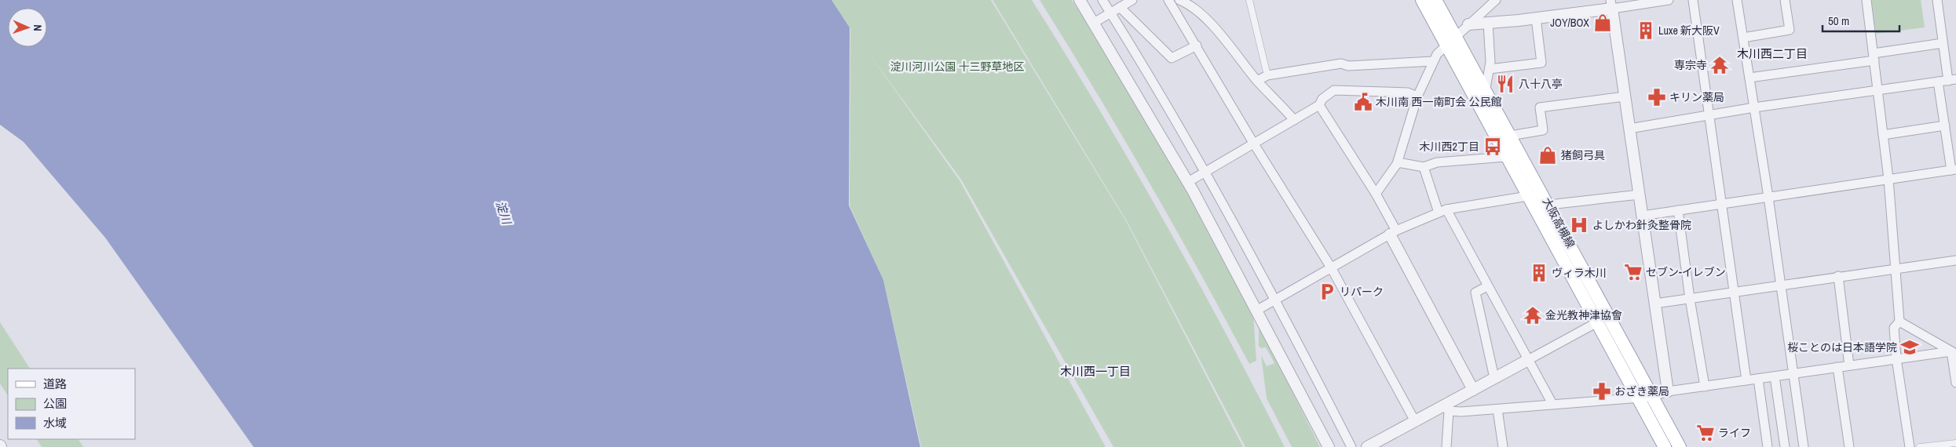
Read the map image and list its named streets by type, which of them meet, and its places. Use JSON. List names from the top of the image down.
{
  "streets": {
    "main road": ["大阪高槻線"]
  },
  "districts": ["木川西二丁目", "木川西一丁目"],
  "water": ["淀川"],
  "parks": ["淀川河川公園 十三野草地区"],
  "places": {
    "shop": ["JOY/BOX", "猪飼弓具"],
    "building": ["Luxe 新大阪V", "ヴィラ木川"],
    "temple": ["専宗寺", "金光教神津協會"],
    "restaurant": ["八十八亭"],
    "pharmacy": ["キリン薬局", "おざき薬局"],
    "public building": ["木川南 西一南町会 公民館"],
    "bus stop": ["木川西2丁目"],
    "hospital": ["よしかわ針灸整骨院"],
    "supermarket": ["セブン-イレブン", "ライフ"],
    "parking": ["リパーク"],
    "school or university": ["桜ことのは日本語学院"]
  },
  "legend": ["道路", "公園", "水域"],
  "scale_bar": "50 m",
  "north": "right"
}
